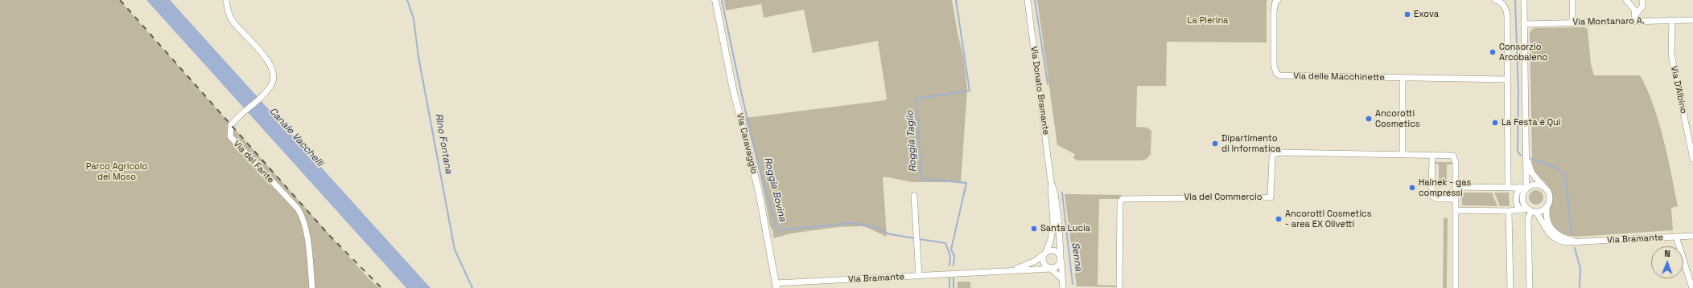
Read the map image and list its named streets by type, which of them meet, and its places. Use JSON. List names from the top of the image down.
{
  "streets": {
    "street": [
      "Via Montanaro A.",
      "Via delle Macchinette",
      "Via D'Albino",
      "Via Donato Bramante",
      "Via Caravaggio",
      "Via del Fante",
      "Via del Commercio",
      "Via Bramante"
    ]
  },
  "crossings": [
    ["Via Montanaro A.", "Via D'Albino"],
    ["Via Donato Bramante", "Via Bramante"],
    ["Via Caravaggio", "Via Bramante"]
  ],
  "water": [
    "Canale Vacchelli",
    "Roggia Taglio",
    "Rino Fontana",
    "Roggia Bovina",
    "Senna"
  ],
  "parks": ["La Pierina", "Parco Agricolo del Moso"],
  "places": [
    "Exova",
    "Consorzio Arcobaleno",
    "Ancorotti Cosmetics",
    "La Festa è Qui",
    "Dipartimento di Informatica",
    "Hainek - gas compressi",
    "Ancorotti Cosmetics - area EX Olivetti",
    "Santa Lucia"
  ],
  "north": "top"
}
